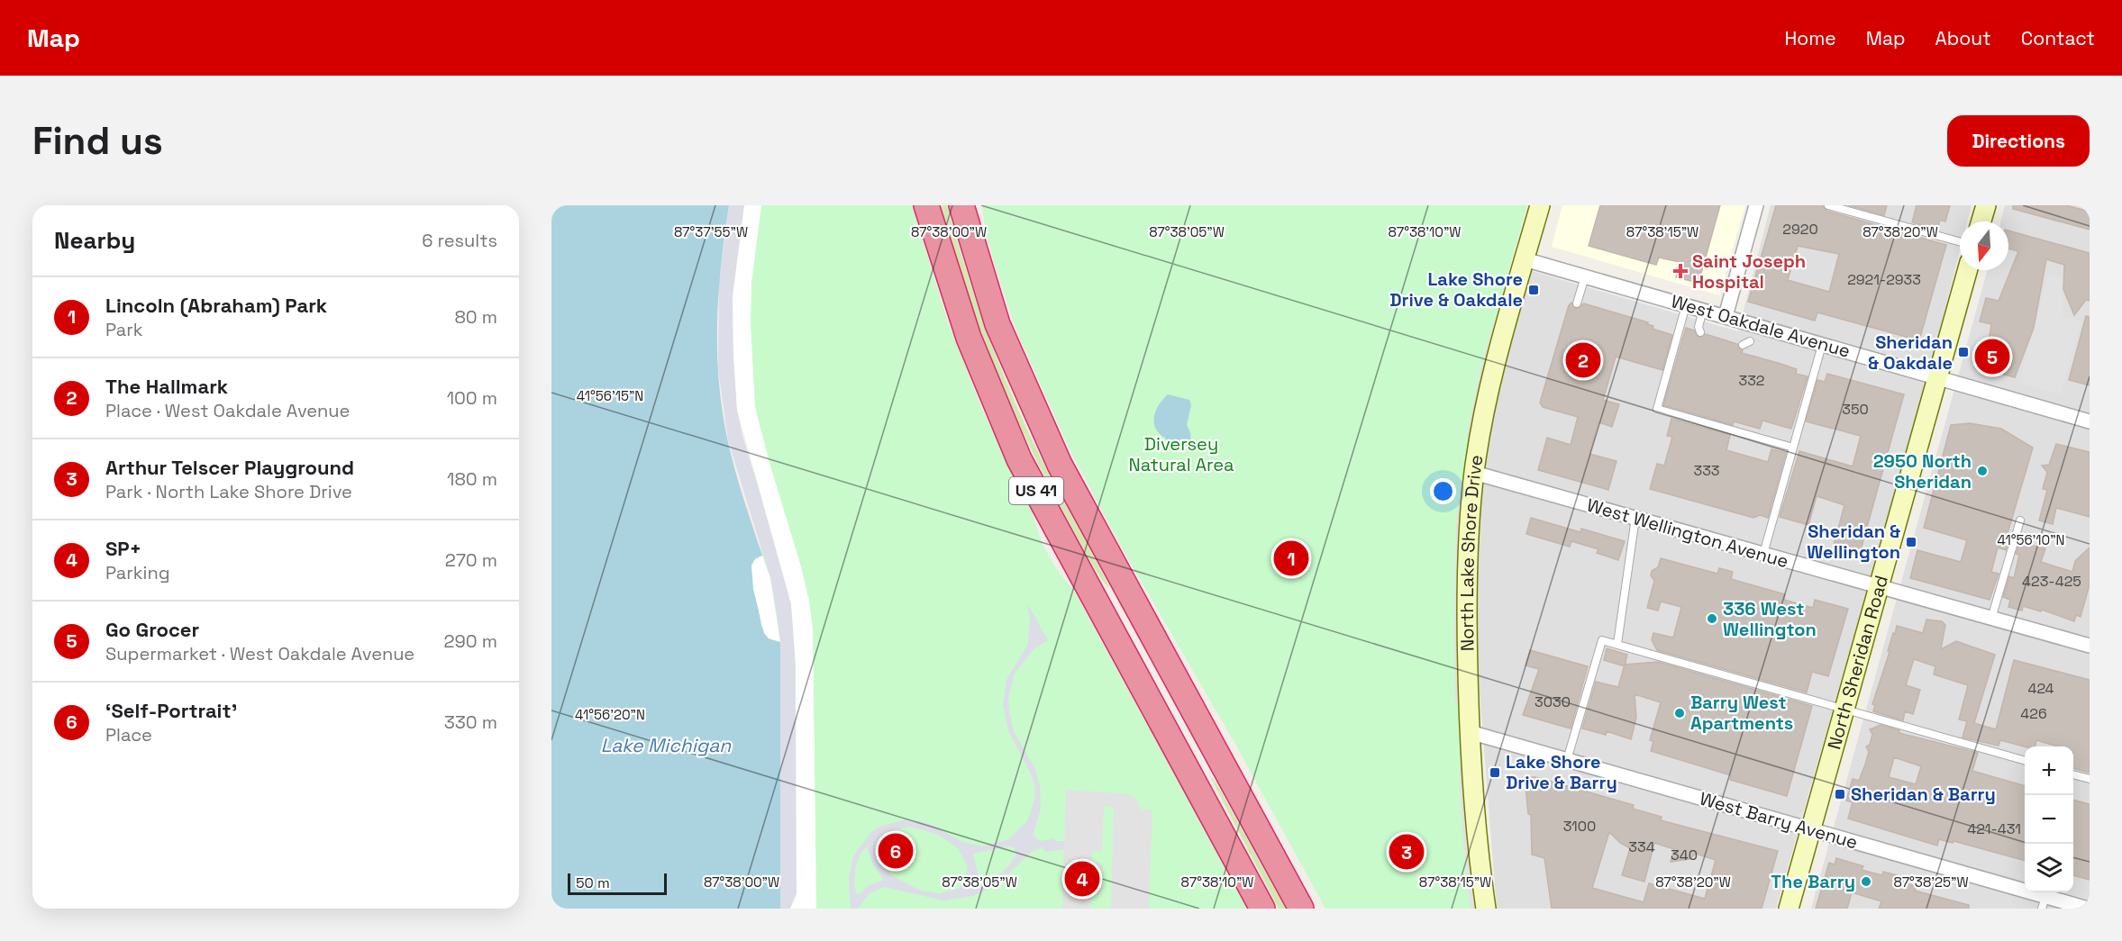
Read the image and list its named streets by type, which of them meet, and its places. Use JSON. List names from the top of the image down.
{
  "streets": {
    "highway": ["US 41"],
    "street": [
      "West Oakdale Avenue",
      "West Wellington Avenue",
      "North Lake Shore Drive",
      "North Sheridan Road",
      "West Barry Avenue"
    ]
  },
  "crossings": [
    ["West Oakdale Avenue", "North Lake Shore Drive"],
    ["West Oakdale Avenue", "North Sheridan Road"],
    ["West Wellington Avenue", "North Lake Shore Drive"],
    ["West Wellington Avenue", "North Sheridan Road"],
    ["North Lake Shore Drive", "West Barry Avenue"],
    ["North Sheridan Road", "West Barry Avenue"]
  ],
  "water": ["Lake Michigan"],
  "parks": ["Diversey Natural Area"],
  "places": {
    "health": ["Saint Joseph Hospital"],
    "transit": [
      "Lake Shore Drive & Oakdale",
      "Sheridan & Oakdale",
      "Sheridan & Wellington",
      "Lake Shore Drive & Barry",
      "Sheridan & Barry"
    ],
    "other": [
      "2950 North Sheridan",
      "336 West Wellington",
      "Barry West Apartments",
      "The Barry"
    ]
  },
  "house_numbers": [
    "2920",
    "2921-2933",
    "332",
    "350",
    "333",
    "423-425",
    "424",
    "3030",
    "426",
    "3100",
    "421-431",
    "334",
    "340"
  ],
  "scale_bar": "50 m",
  "north": "bottom",
  "page": {
    "header": "Map",
    "nav": [
      "Home",
      "Map",
      "About",
      "Contact"
    ],
    "buttons": "Directions",
    "title": "Find us",
    "heading": ["Nearby", "6 results"],
    "list": [
      {
        "mark": "1",
        "name": "Lincoln (Abraham) Park",
        "note": "Park",
        "value": "80 m"
      },
      {
        "mark": "2",
        "name": "The Hallmark",
        "note": "Place · West Oakdale Avenue",
        "value": "100 m"
      },
      {
        "mark": "3",
        "name": "Arthur Telscer Playground",
        "note": "Park · North Lake Shore Drive",
        "value": "180 m"
      },
      {
        "mark": "4",
        "name": "SP+",
        "note": "Parking",
        "value": "270 m"
      },
      {
        "mark": "5",
        "name": "Go Grocer",
        "note": "Supermarket · West Oakdale Avenue",
        "value": "290 m"
      },
      {
        "mark": "6",
        "name": "‘Self-Portrait’",
        "note": "Place",
        "value": "330 m"
      }
    ],
    "pins": [
      "5",
      "2",
      "1",
      "6",
      "3",
      "4"
    ],
    "map_buttons": ["+", "−"],
    "scale": "50 m"
  },
  "coordinates": [
    "87°37'55\"W",
    "87°38'00\"W",
    "87°38'05\"W",
    "87°38'10\"W",
    "87°38'15\"W",
    "87°38'20\"W",
    "41°56'15\"N",
    "41°56'10\"N",
    "41°56'20\"N",
    "87°38'25\"W"
  ]
}
